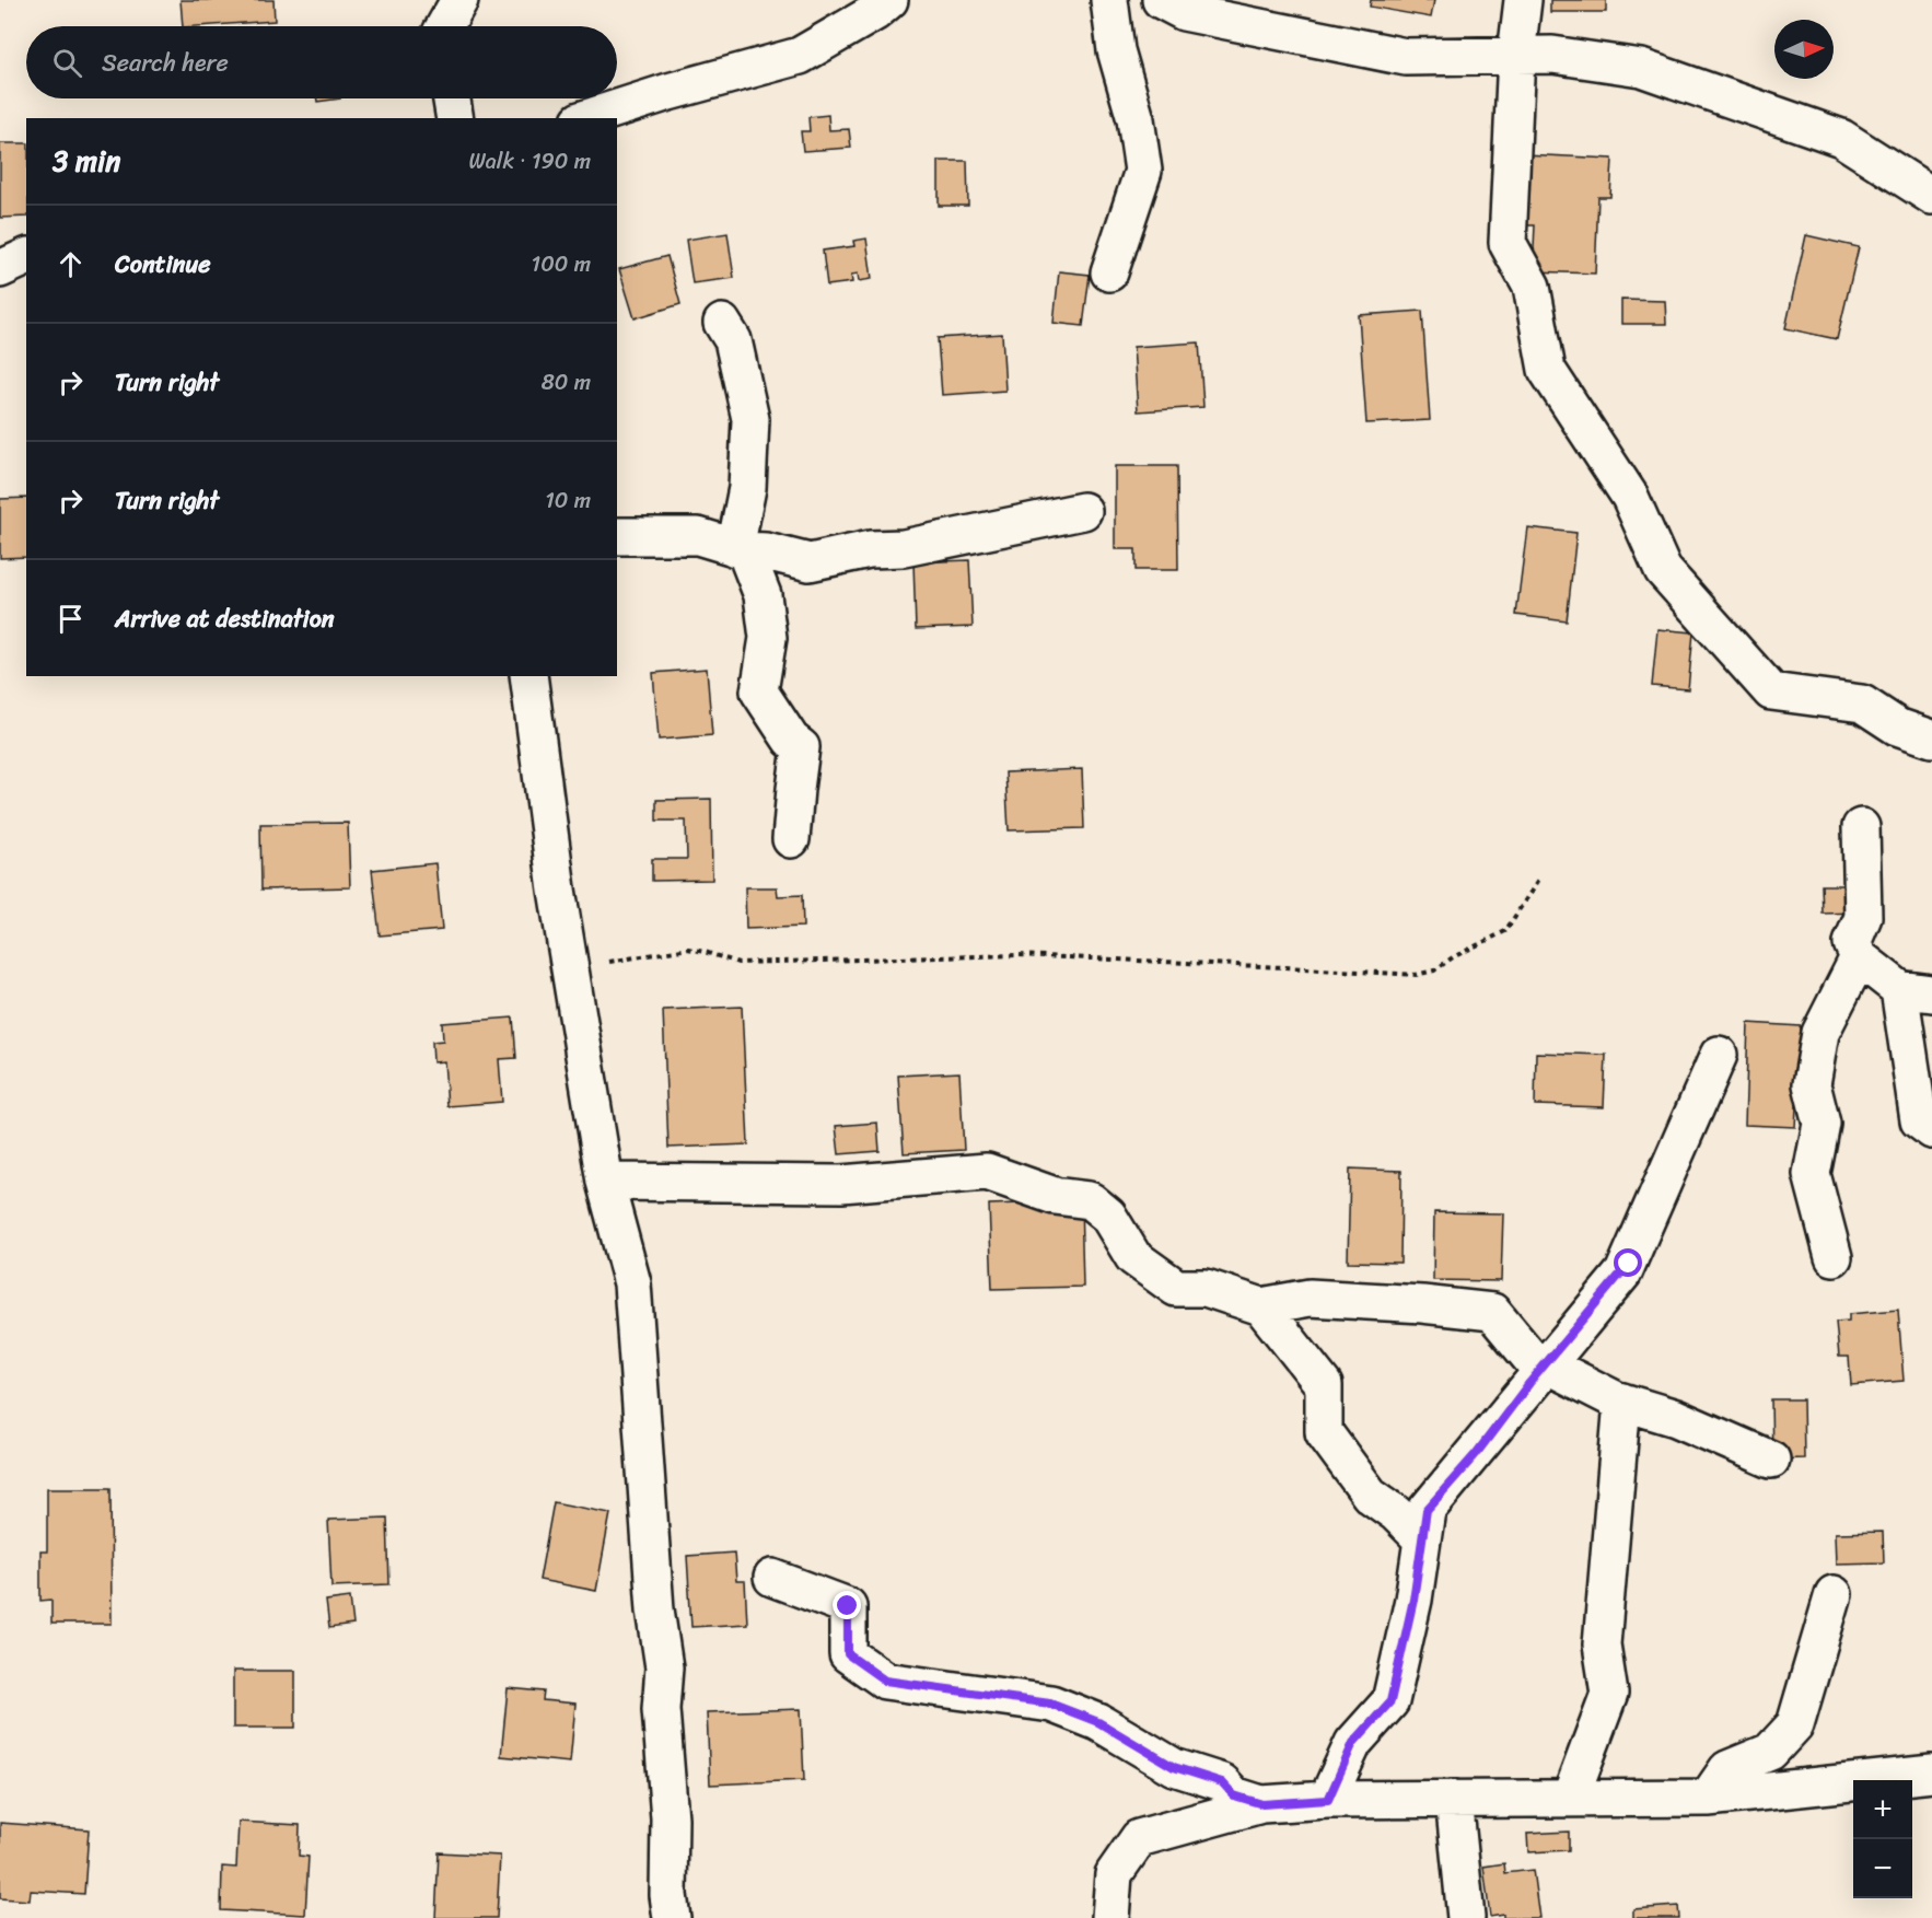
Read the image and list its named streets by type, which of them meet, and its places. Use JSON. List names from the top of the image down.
{
  "north": "right",
  "page": {
    "search": "Search here",
    "heading": ["3 min", "Walk · 190 m"],
    "list": [
      ["Continue", "100 m"],
      ["Turn right", "80 m"],
      ["Turn right", "10 m"],
      "Arrive at destination"
    ],
    "map_buttons": ["+", "−"]
  }
}
